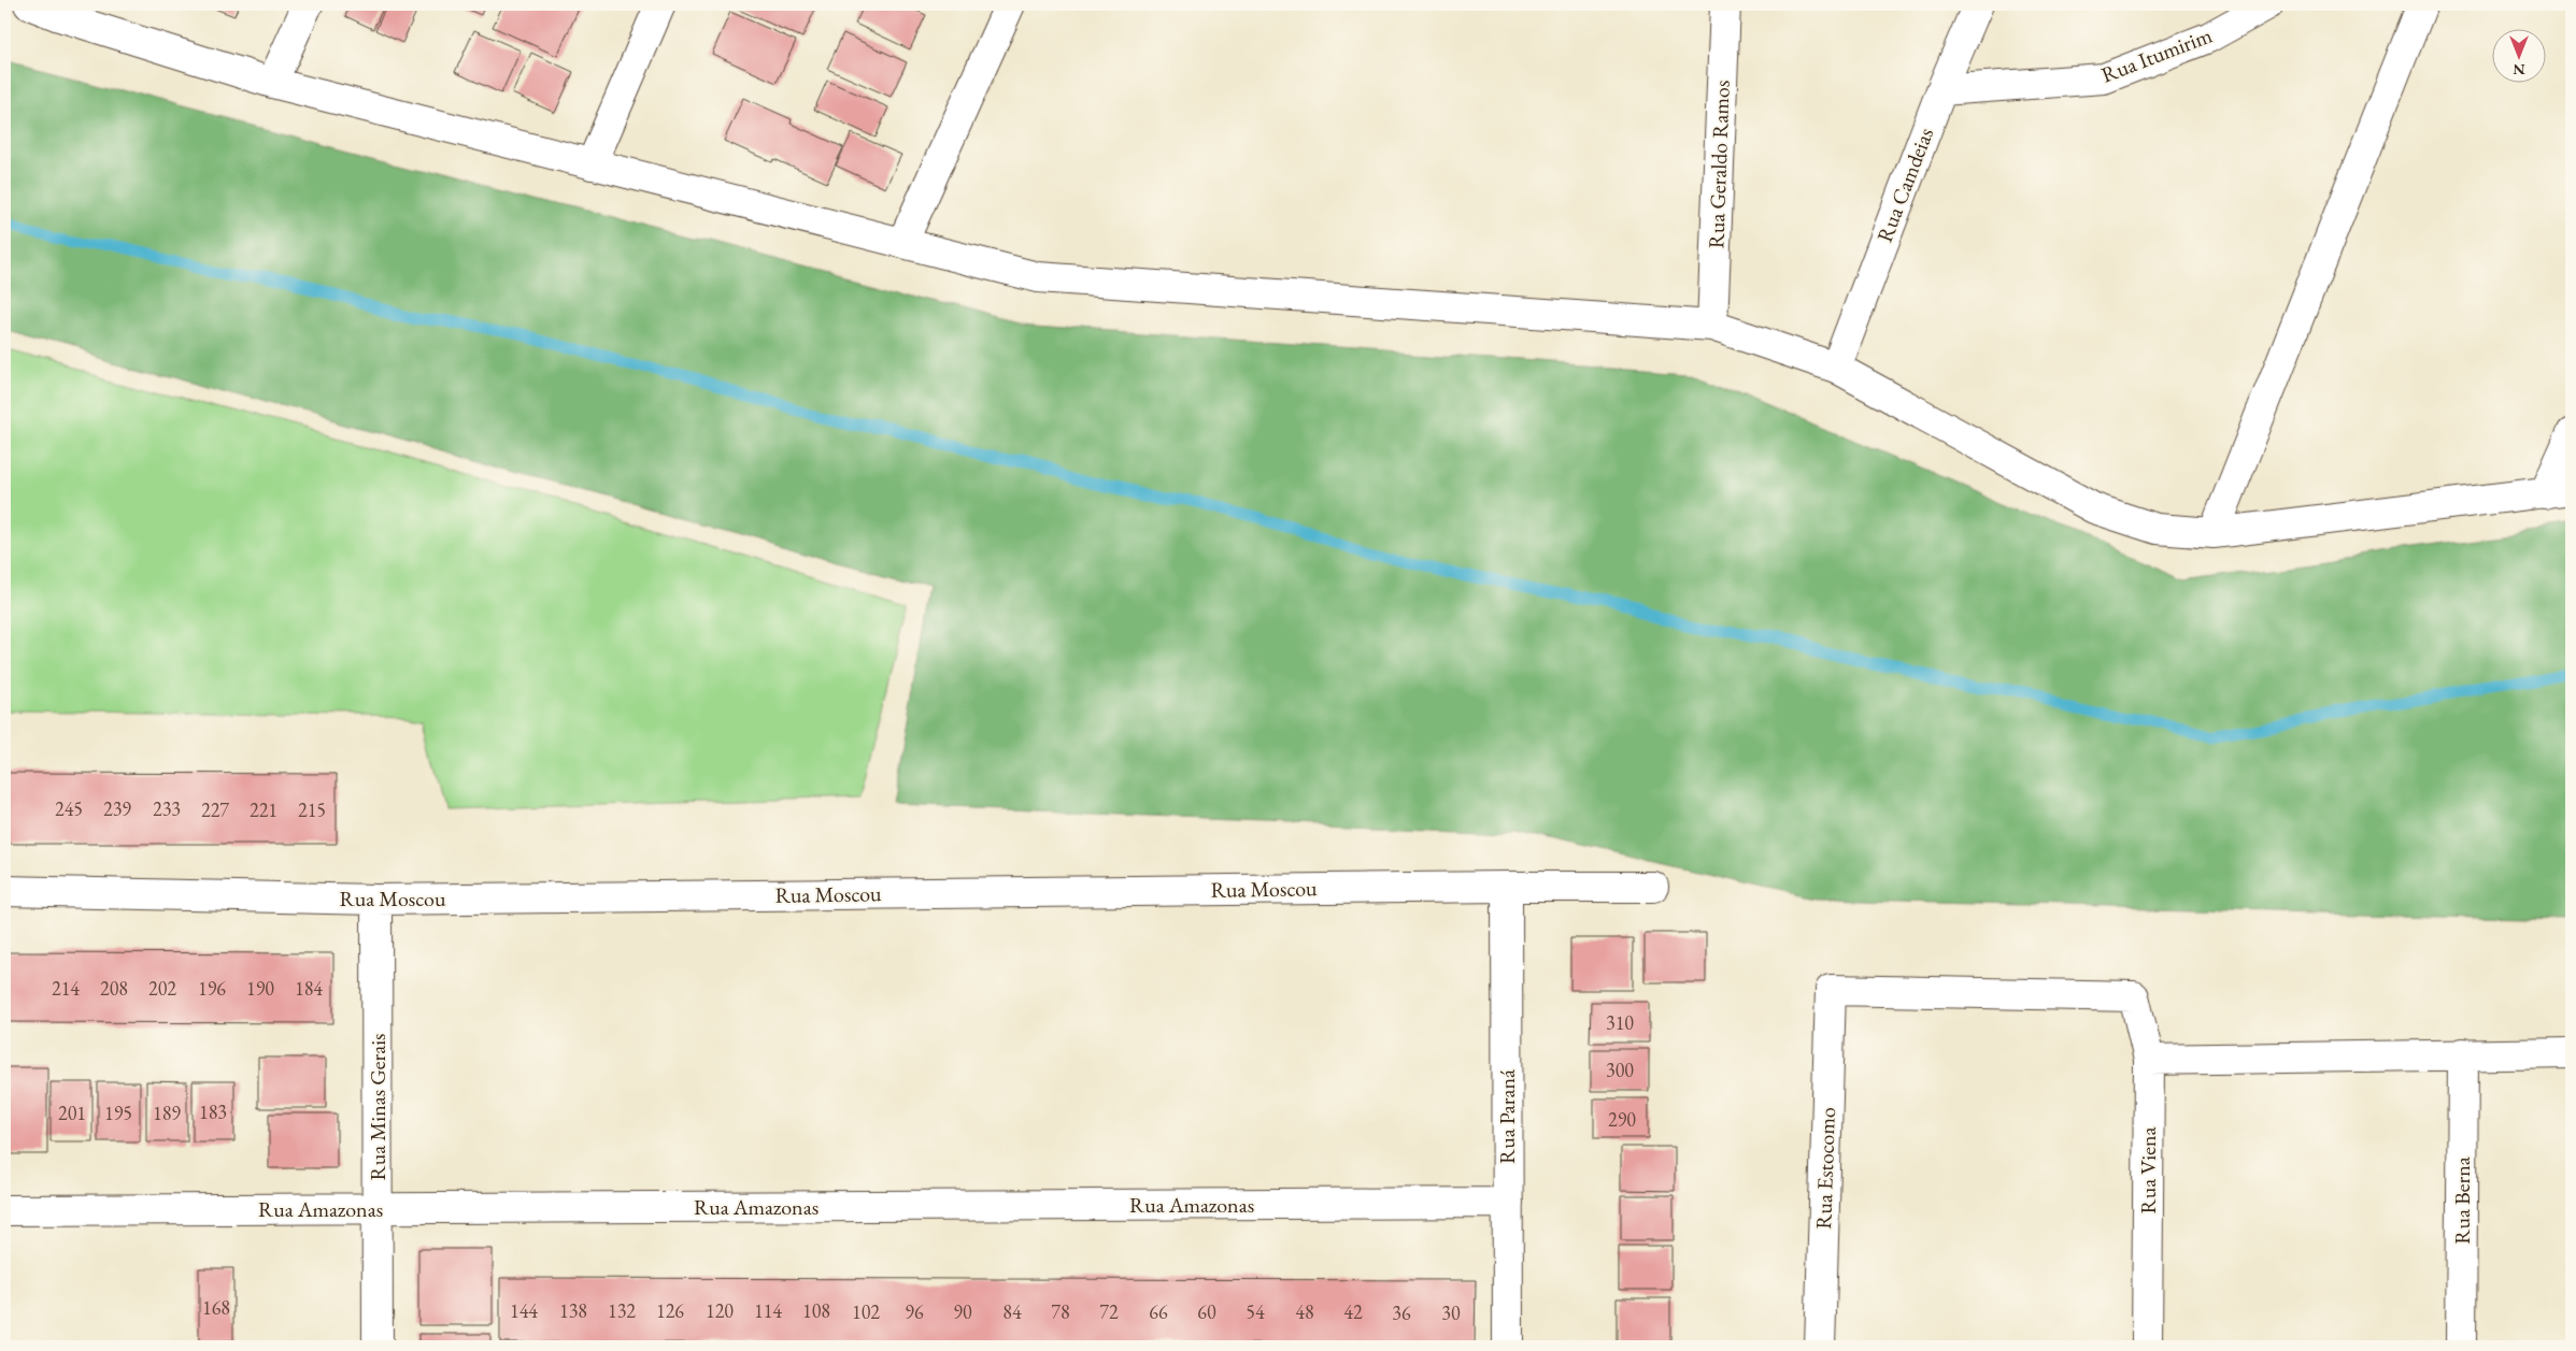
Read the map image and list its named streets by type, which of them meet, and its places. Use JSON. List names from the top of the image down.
{
  "streets": {
    "street": [
      "Rua Itumirim",
      "Rua Geraldo Ramos",
      "Rua Camdeias",
      "Rua Moscou",
      "Rua Minas Gerais",
      "Rua Paraná",
      "Rua Estocomo",
      "Rua Viena",
      "Rua Berna",
      "Rua Amazonas"
    ]
  },
  "crossings": [
    ["Rua Itumirim", "Rua Camdeias"],
    ["Rua Moscou", "Rua Minas Gerais"],
    ["Rua Moscou", "Rua Paraná"],
    ["Rua Minas Gerais", "Rua Amazonas"],
    ["Rua Paraná", "Rua Amazonas"],
    ["Rua Estocomo", "Rua Viena"]
  ],
  "house_numbers": [
    "245",
    "239",
    "233",
    "227",
    "221",
    "215",
    "214",
    "208",
    "202",
    "196",
    "190",
    "184",
    "310",
    "300",
    "183",
    "201",
    "195",
    "189",
    "290",
    "168",
    "144",
    "138",
    "132",
    "126",
    "120",
    "114",
    "108",
    "102",
    "96",
    "90",
    "84",
    "78",
    "72",
    "66",
    "60",
    "54",
    "48",
    "42",
    "36",
    "30"
  ],
  "north": "bottom"
}
